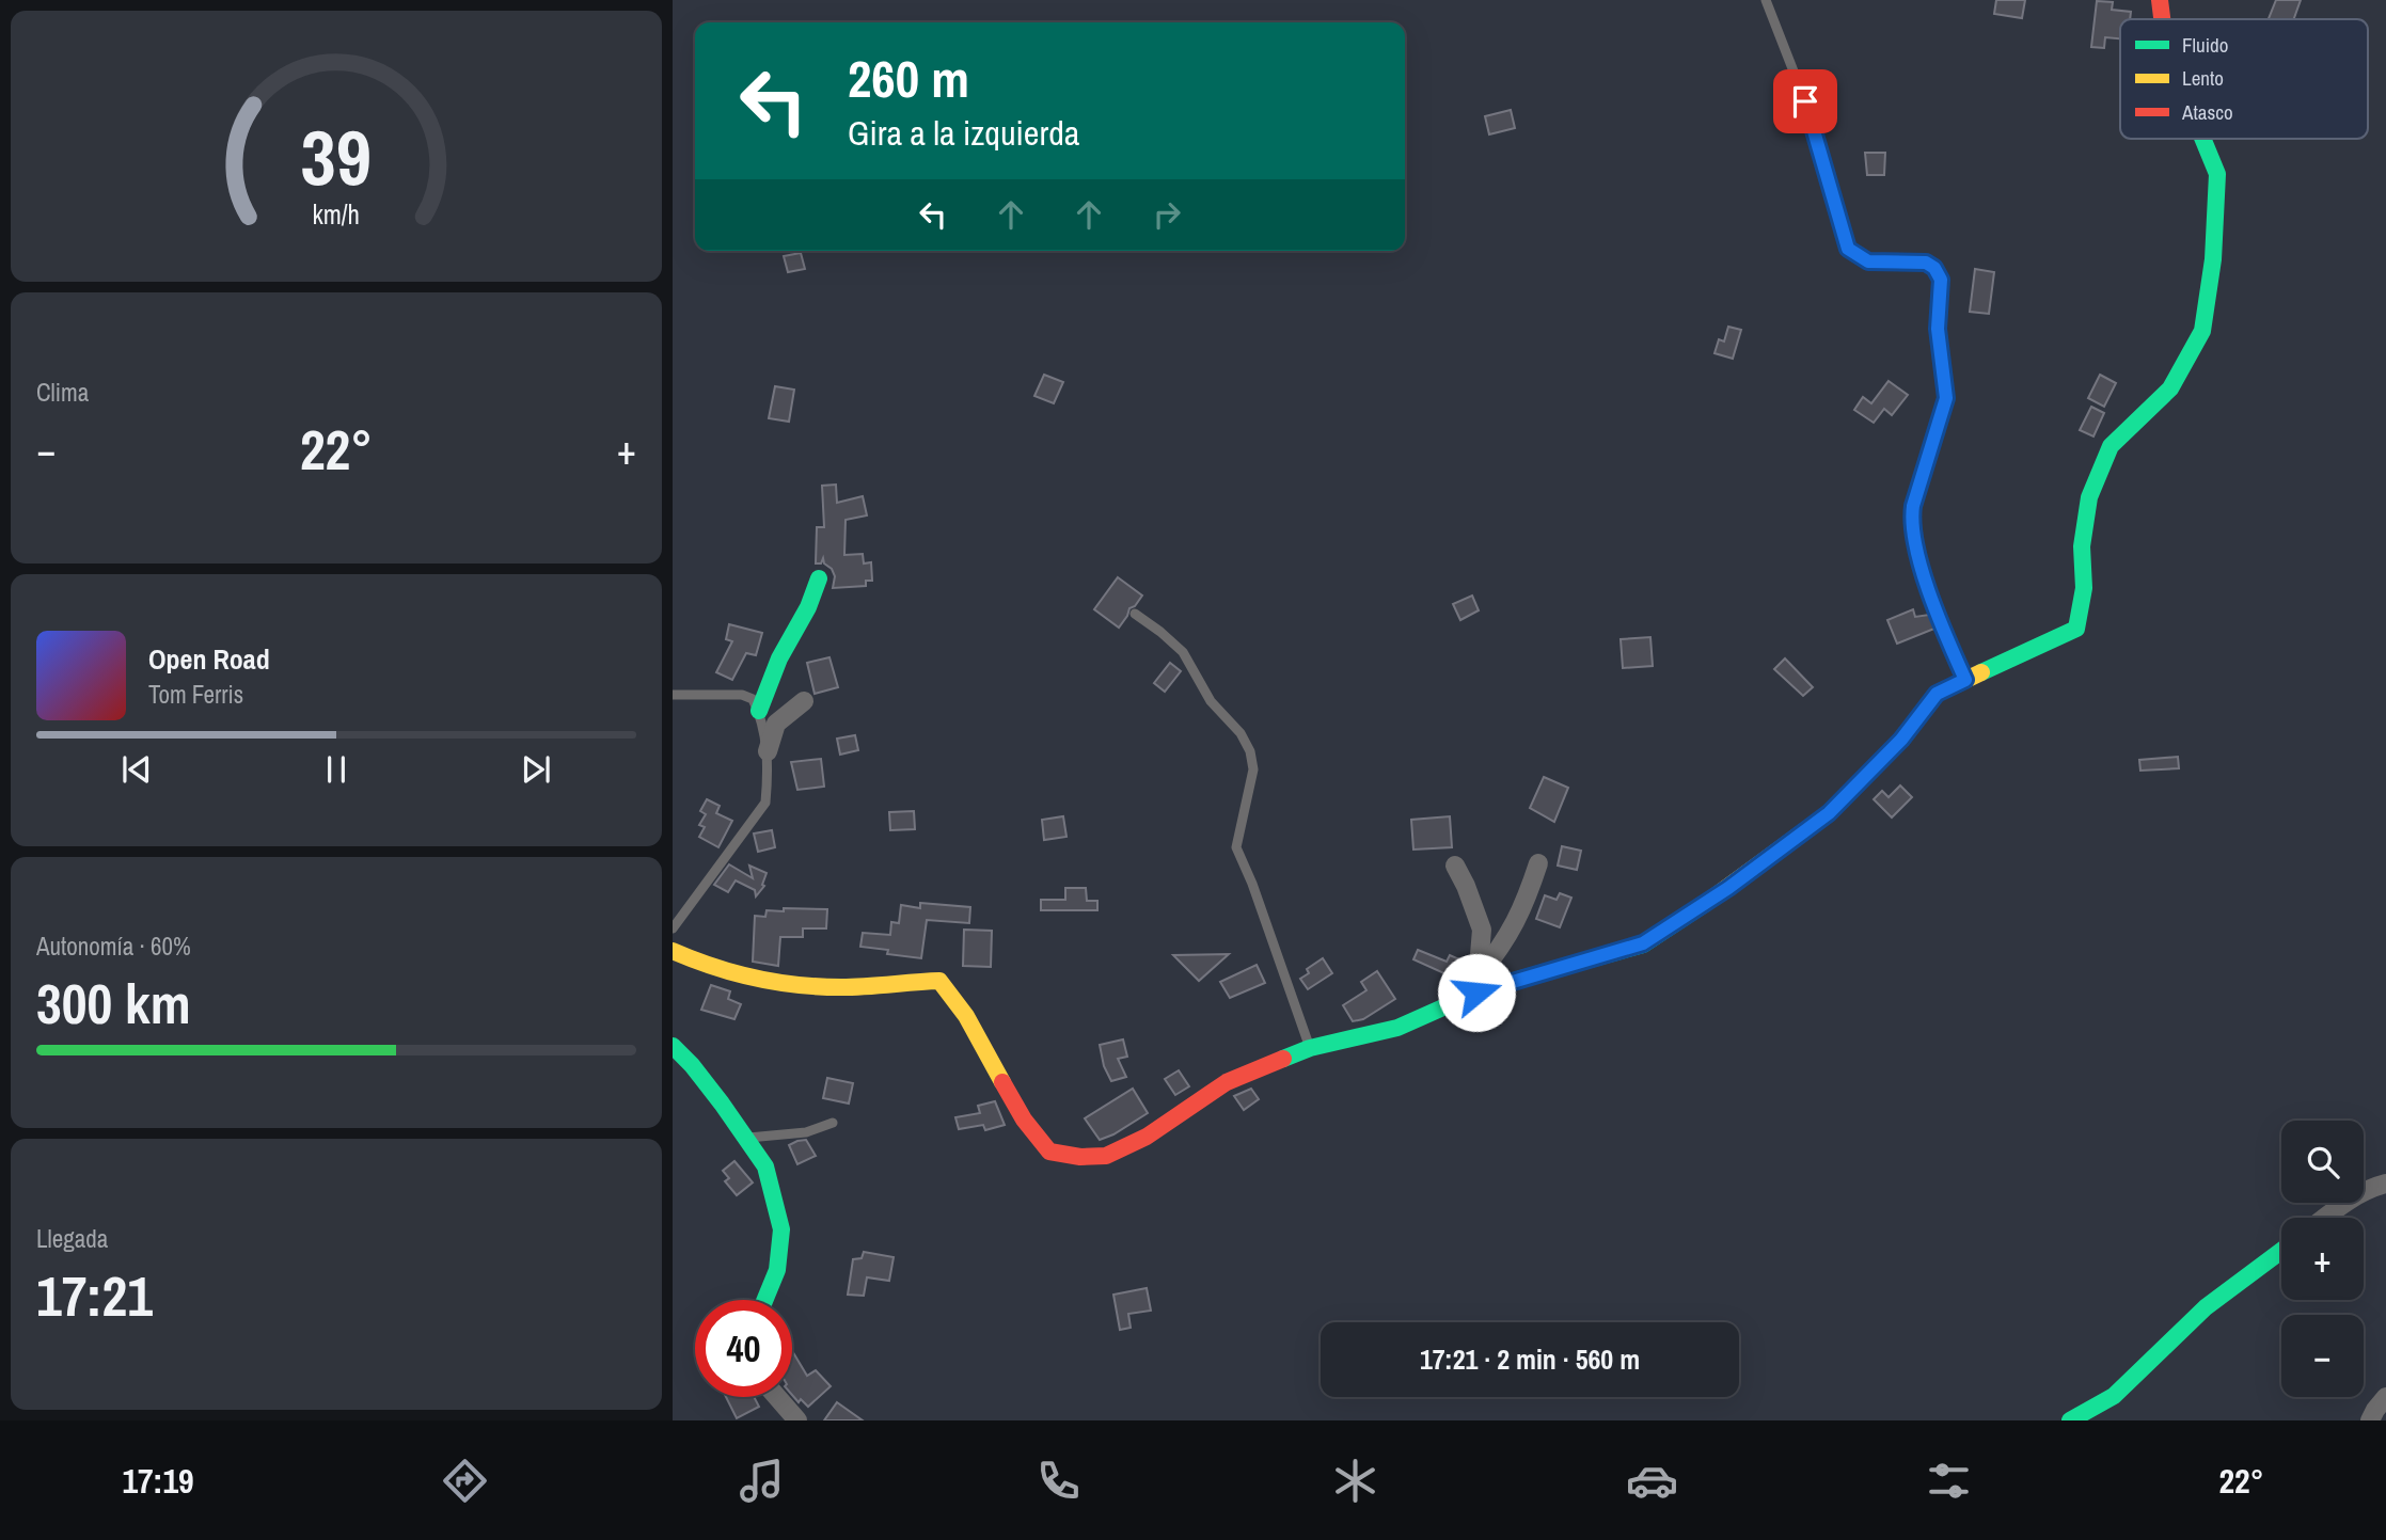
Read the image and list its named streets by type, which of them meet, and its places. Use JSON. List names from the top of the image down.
{
  "legend": ["Fluido", "Lento", "Atasco"],
  "page": {
    "turn": ["260 m", "Gira a la izquierda"],
    "tile": [
      "Clima",
      ["Autonomía · 60%", "300 km"],
      ["Llegada", "17:21"]
    ],
    "heat": ["−", "22°", "+"],
    "song": ["Open Road", "Tom Ferris"],
    "map_buttons": ["+", "−"],
    "limit": "40",
    "trip": "17:21 · 2 min · 560 m",
    "tabs": ["17:19", "22°"],
    "gauge": ["39", "km/h"]
  }
}
